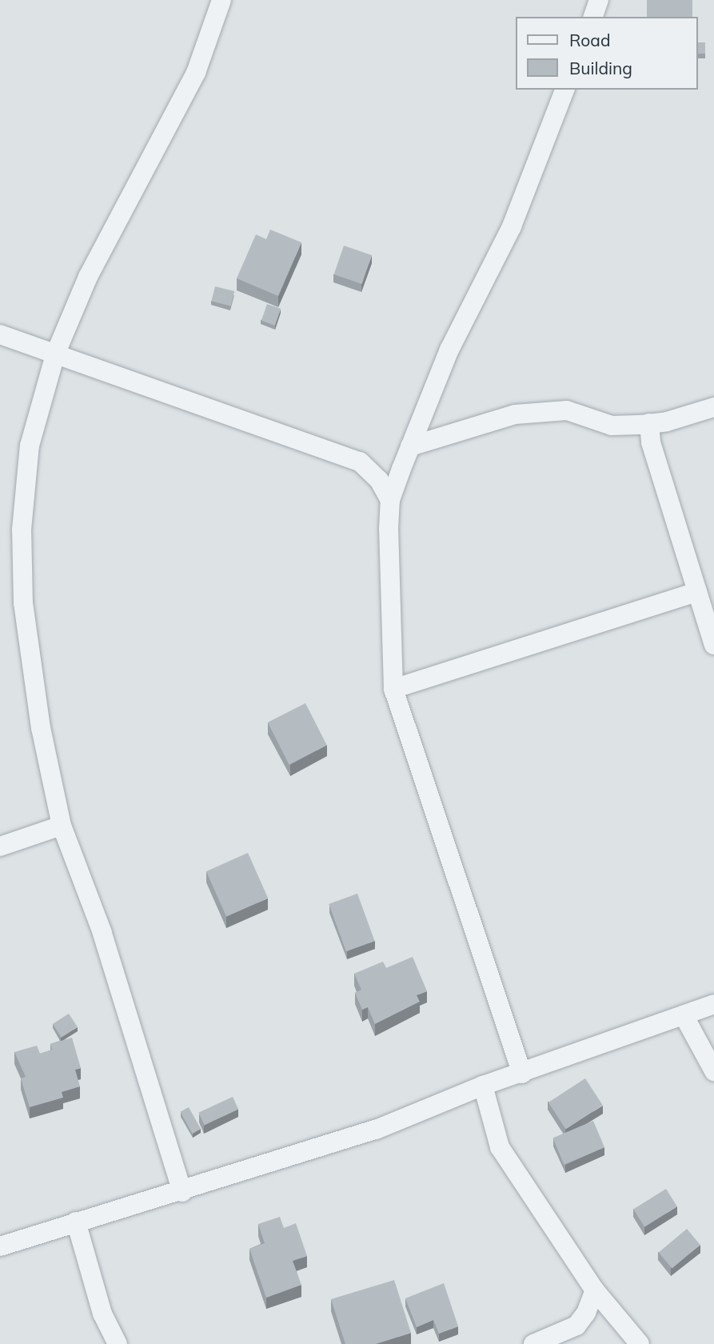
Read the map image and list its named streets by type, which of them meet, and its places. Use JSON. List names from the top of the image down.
{
  "legend": ["Road", "Building"]
}
